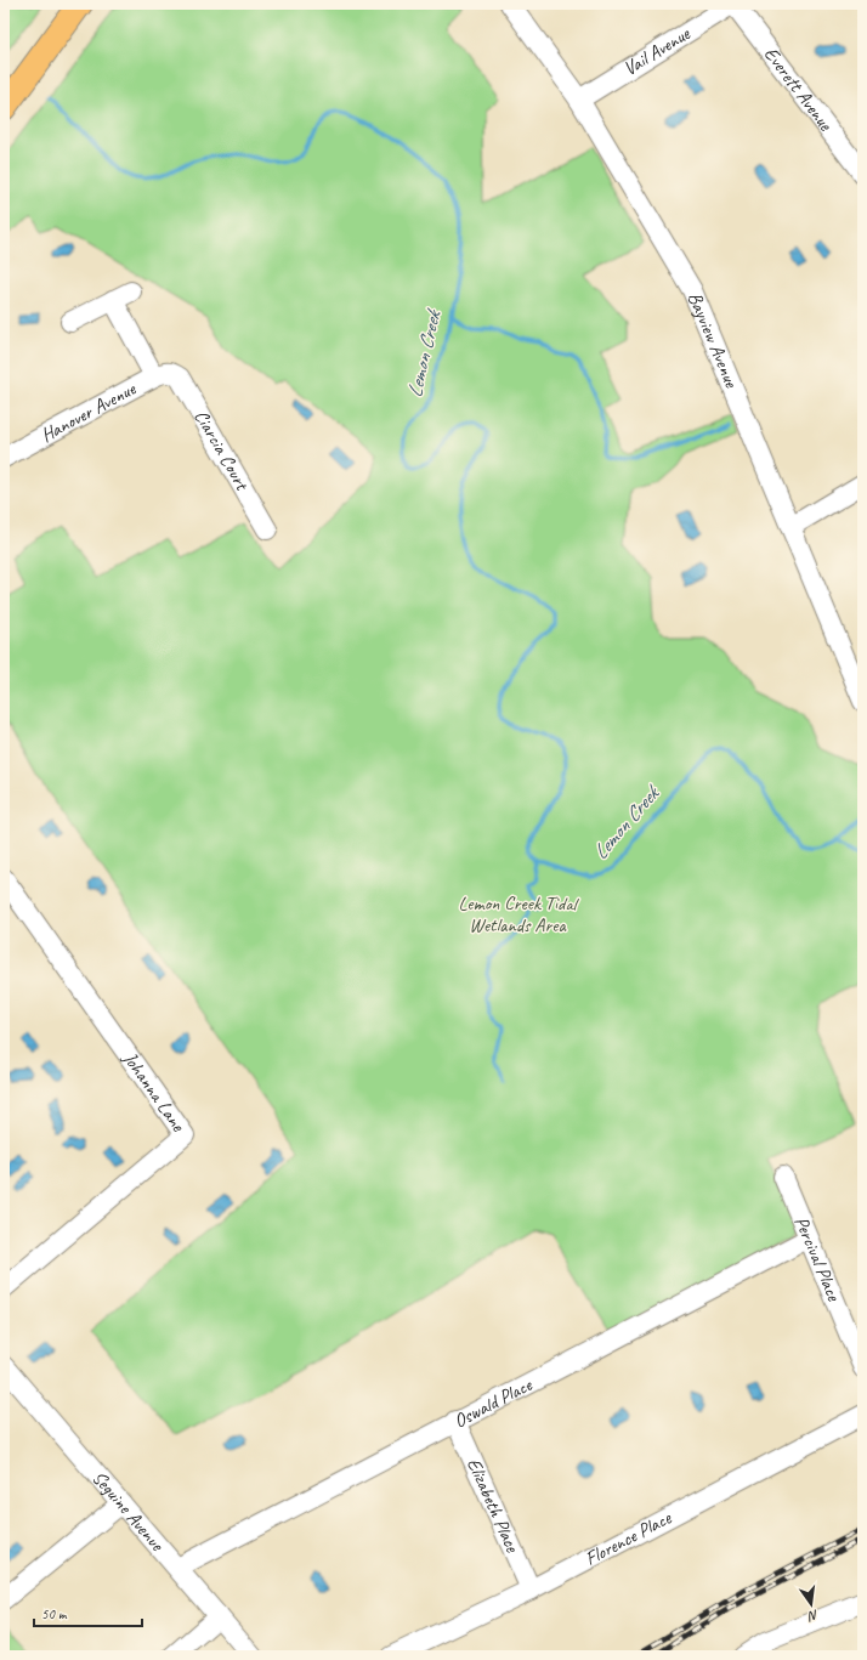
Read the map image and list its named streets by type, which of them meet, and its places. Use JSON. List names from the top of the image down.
{
  "streets": {
    "street": [
      "Vail Avenue",
      "Everett Avenue",
      "Bayview Avenue",
      "Hanover Avenue",
      "Ciarcia Court",
      "Johanna Lane",
      "Percival Place",
      "Oswald Place",
      "Elizabeth Place",
      "Seguine Avenue",
      "Florence Place"
    ]
  },
  "crossings": [
    ["Vail Avenue", "Everett Avenue"],
    ["Vail Avenue", "Bayview Avenue"],
    ["Hanover Avenue", "Ciarcia Court"],
    ["Percival Place", "Oswald Place"],
    ["Oswald Place", "Elizabeth Place"],
    ["Oswald Place", "Seguine Avenue"],
    ["Elizabeth Place", "Florence Place"]
  ],
  "water": ["Lemon Creek"],
  "parks": ["Lemon Creek Tidal Wetlands Area"],
  "scale_bar": "50 m",
  "north": "bottom"
}
